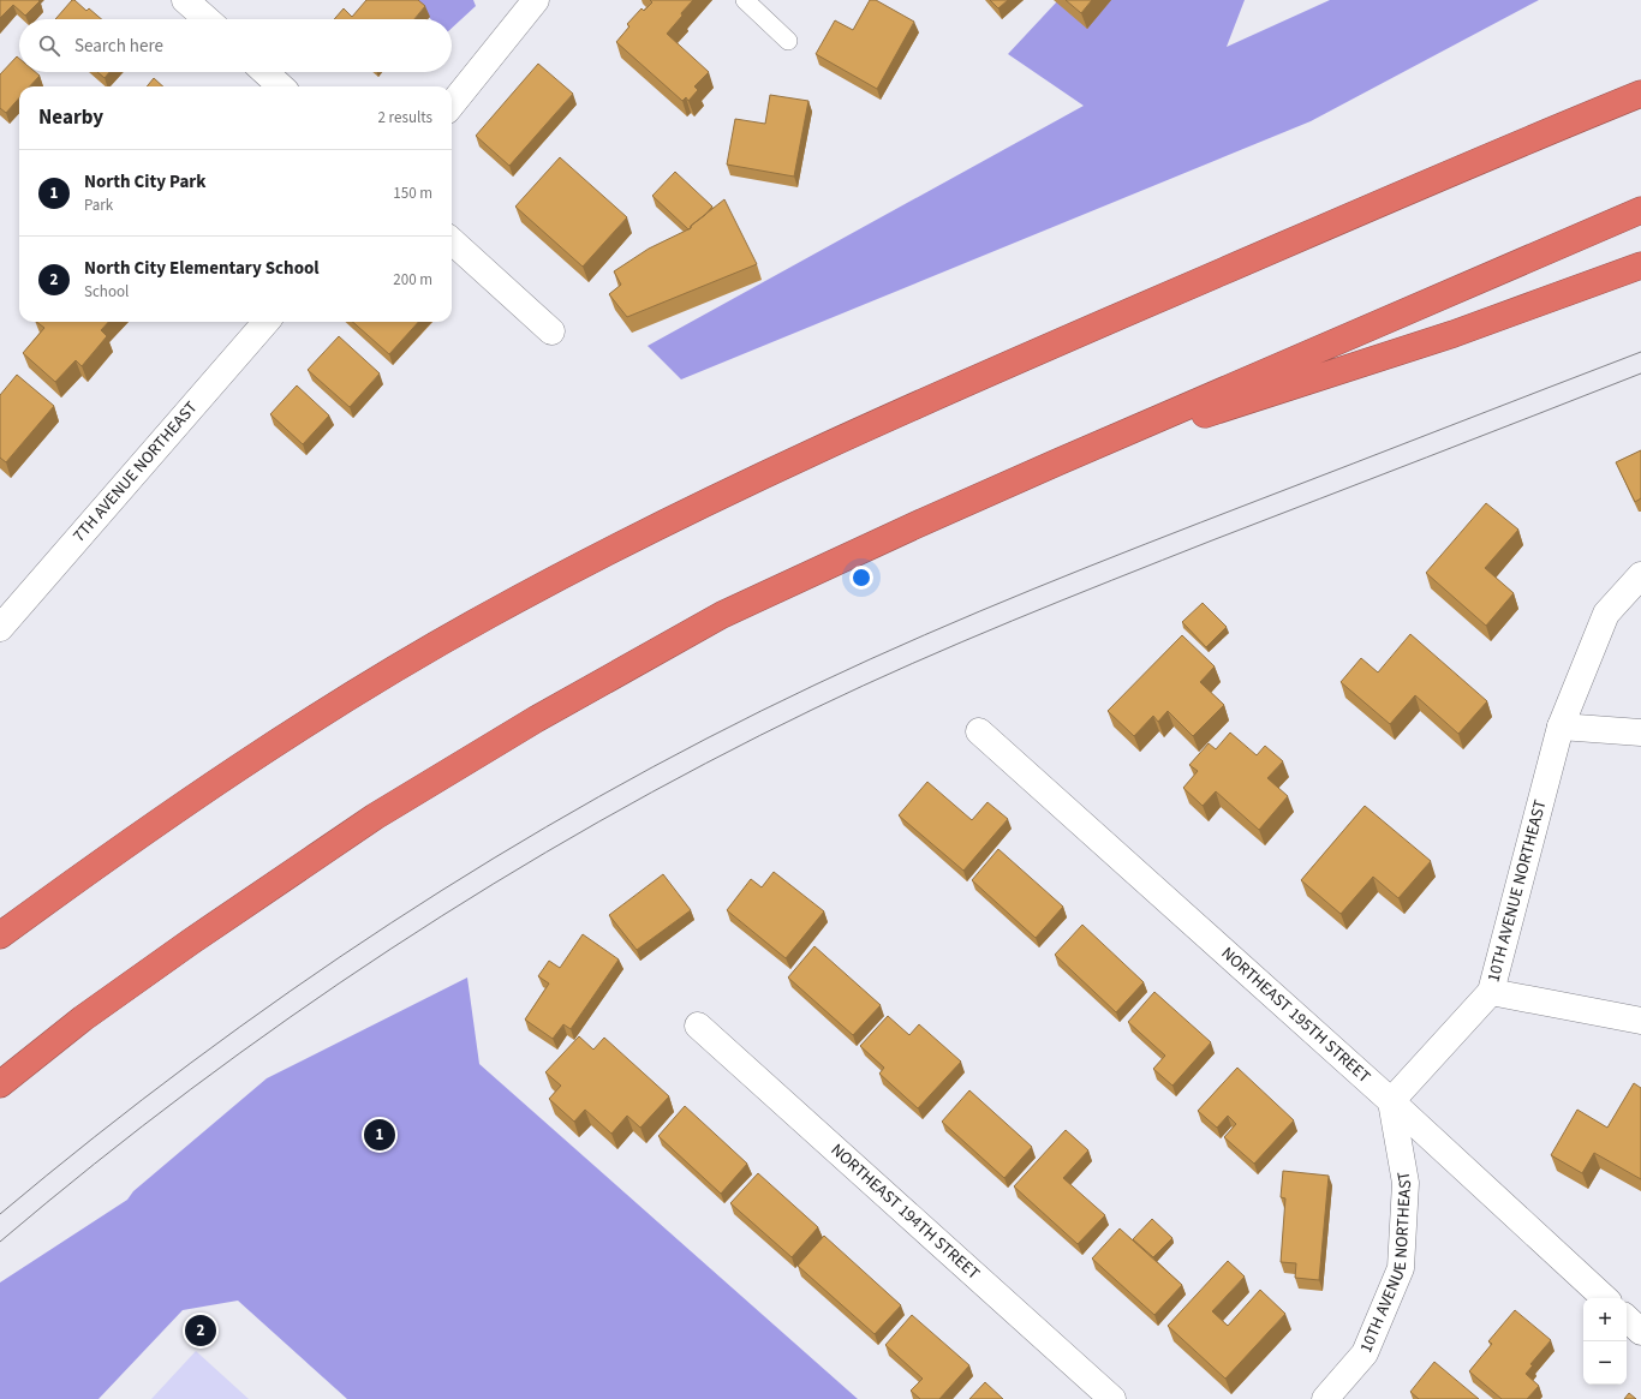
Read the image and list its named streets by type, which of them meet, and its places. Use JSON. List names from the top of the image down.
{
  "streets": {
    "street": [
      "7TH AVENUE NORTHEAST",
      "10TH AVENUE NORTHEAST",
      "NORTHEAST 195TH STREET",
      "NORTHEAST 194TH STREET"
    ]
  },
  "crossings": [
    ["10TH AVENUE NORTHEAST", "NORTHEAST 195TH STREET"]
  ],
  "page": {
    "search": "Search here",
    "heading": ["Nearby", "2 results"],
    "list": [
      {
        "mark": "1",
        "name": "North City Park",
        "note": "Park",
        "value": "150 m"
      },
      {
        "mark": "2",
        "name": "North City Elementary School",
        "note": "School",
        "value": "200 m"
      }
    ],
    "pins": ["1", "2"],
    "map_buttons": ["+", "−"]
  }
}
